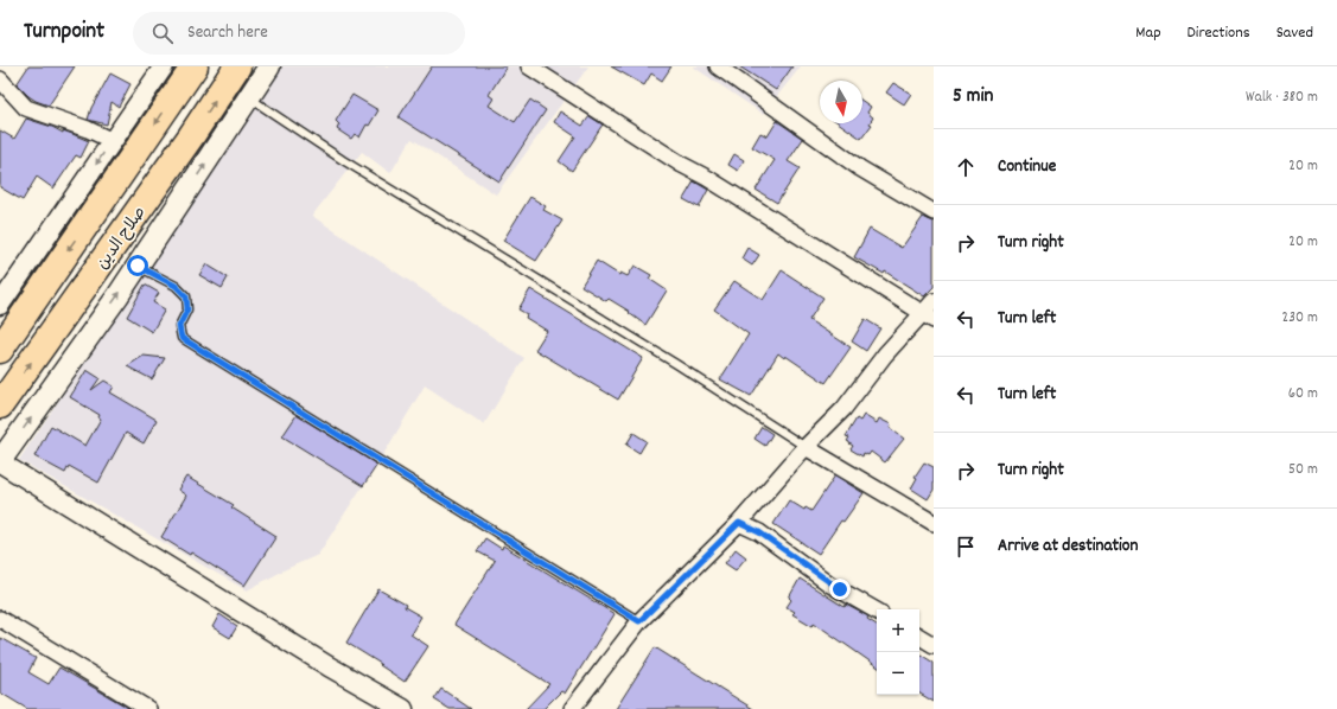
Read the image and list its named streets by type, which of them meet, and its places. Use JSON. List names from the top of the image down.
{
  "streets": {
    "highway": ["صلاح الدين"]
  },
  "north": "bottom",
  "page": {
    "header": "Turnpoint",
    "search": "Search here",
    "nav": ["Map", "Directions", "Saved"],
    "heading": ["5 min", "Walk · 380 m"],
    "list": [
      ["Continue", "20 m"],
      ["Turn right", "20 m"],
      ["Turn left", "230 m"],
      ["Turn left", "60 m"],
      ["Turn right", "50 m"],
      "Arrive at destination"
    ],
    "map_buttons": ["+", "−"]
  }
}
